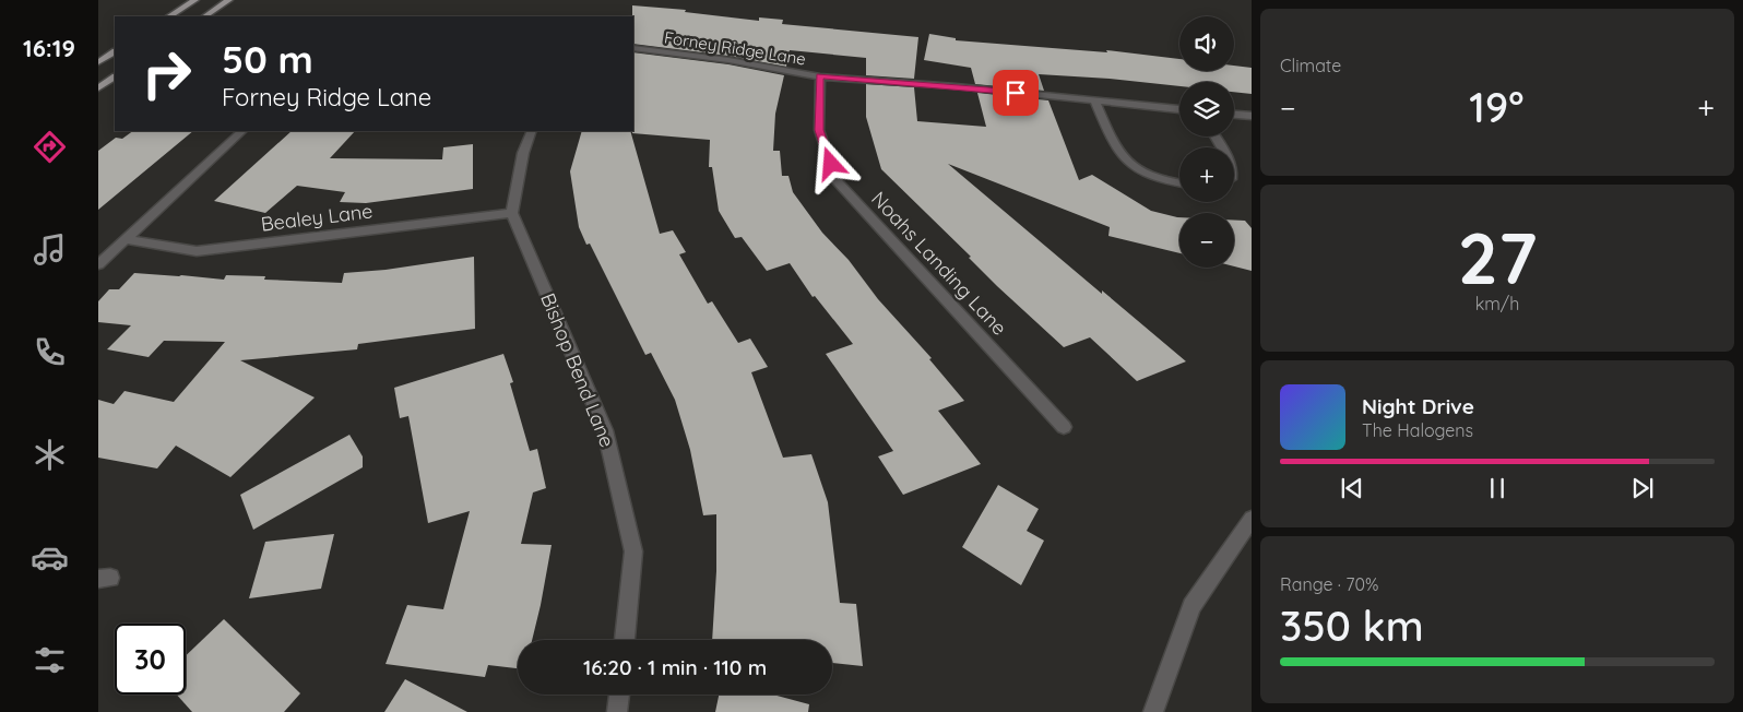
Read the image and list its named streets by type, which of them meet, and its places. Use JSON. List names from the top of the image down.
{
  "streets": {
    "street": [
      "Forney Ridge Lane",
      "Bealey Lane",
      "Noahs Landing Lane",
      "Bishop Bend Lane"
    ]
  },
  "crossings": [
    ["Forney Ridge Lane", "Noahs Landing Lane"],
    ["Bealey Lane", "Bishop Bend Lane"]
  ],
  "page": {
    "tabs": "16:19",
    "tile": [
      "Climate",
      ["27", "km/h"],
      ["Range · 70%", "350 km"]
    ],
    "map_buttons": ["+", "−"],
    "turn": ["50 m", "Forney Ridge Lane"],
    "heat": ["−", "19°", "+"],
    "song": ["Night Drive", "The Halogens"],
    "limit": "30",
    "trip": "16:20 · 1 min · 110 m"
  }
}
